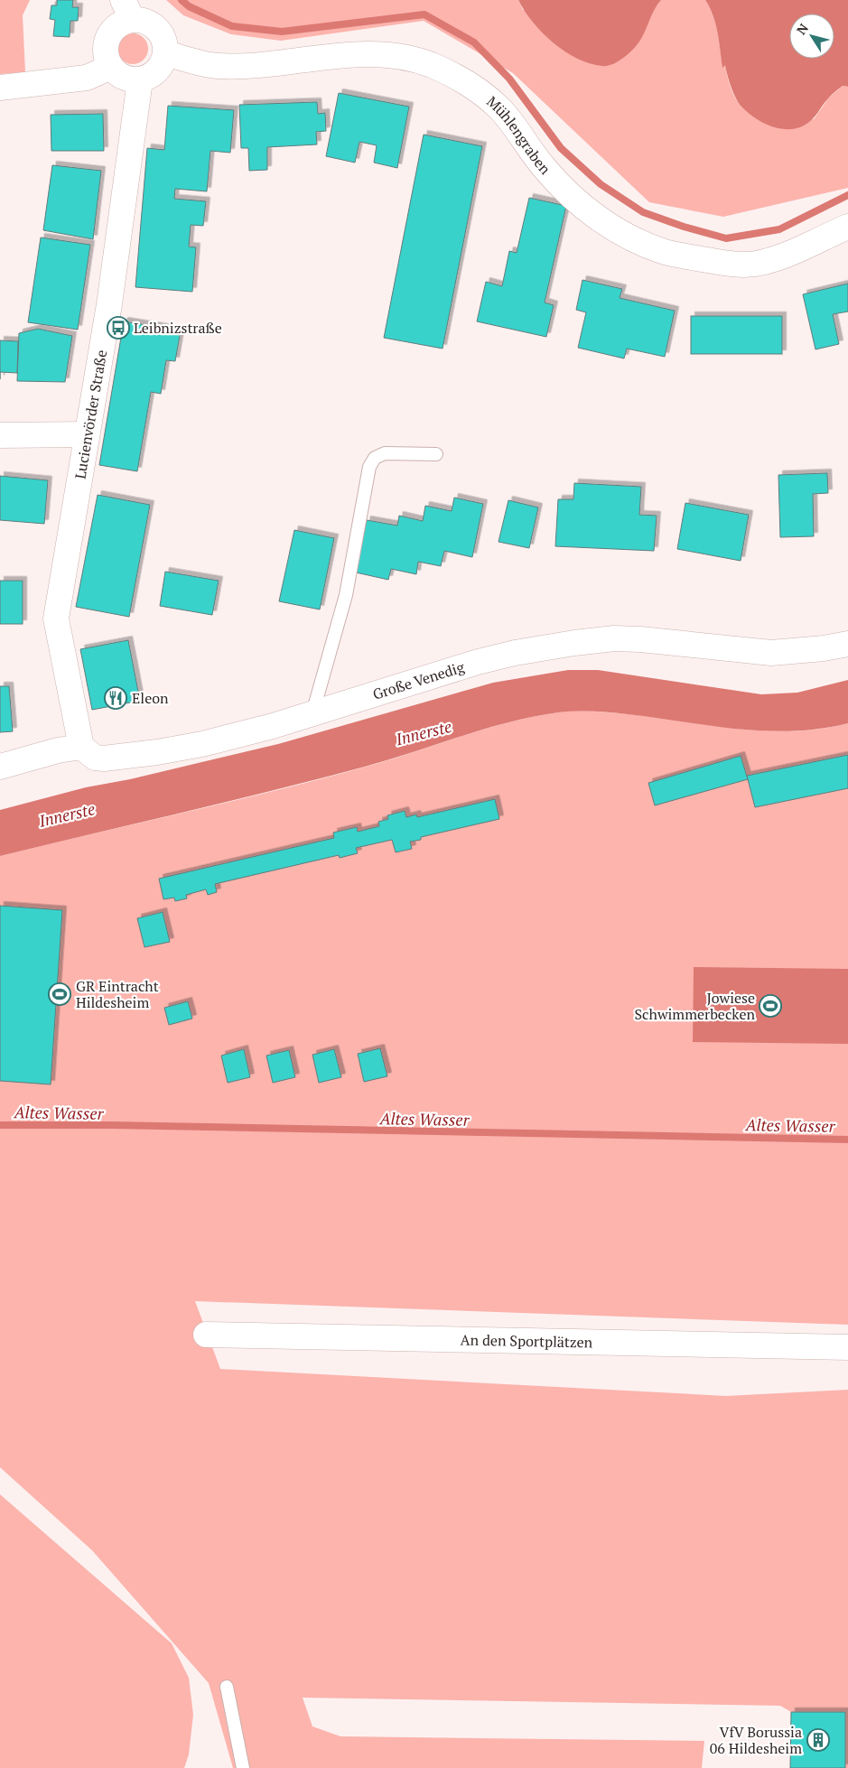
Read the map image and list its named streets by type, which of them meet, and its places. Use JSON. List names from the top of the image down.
{
  "streets": {
    "street": [
      "Mühlengraben",
      "Lucienvörder Straße",
      "Große Venedig",
      "An den Sportplätzen"
    ]
  },
  "crossings": [
    ["Mühlengraben", "Lucienvörder Straße"],
    ["Lucienvörder Straße", "Große Venedig"]
  ],
  "water": ["Innerste", "Altes Wasser"],
  "places": {
    "bus stop": ["Leibnizstraße"],
    "restaurant": ["Eleon"],
    "sports": ["GR Eintracht Hildesheim", "Jowiese Schwimmerbecken"],
    "building": ["VfV Borussia 06 Hildesheim"]
  },
  "north": "top left"
}
